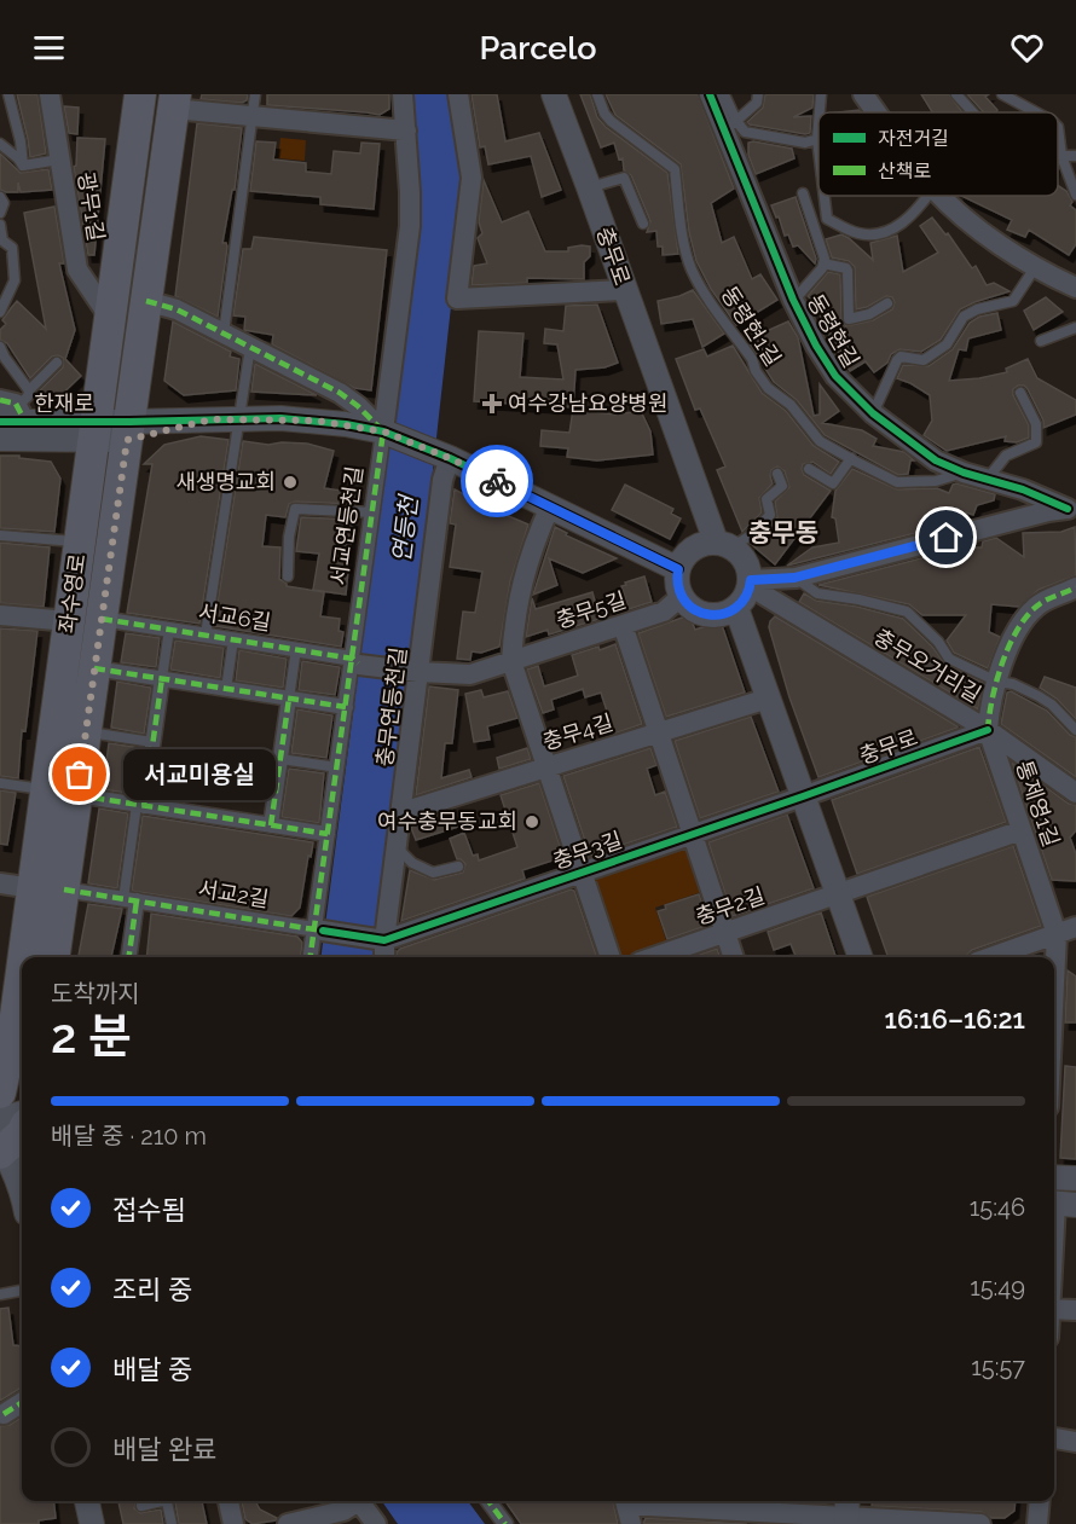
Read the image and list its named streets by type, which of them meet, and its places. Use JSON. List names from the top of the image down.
{
  "streets": {
    "main road": ["좌수영로"],
    "street": [
      "광무1길",
      "충무로",
      "동령현길",
      "한재로",
      "서교연등천길",
      "충무5길",
      "서교6길",
      "충무오거리길",
      "충무연등천길",
      "충무4길",
      "통제영1길",
      "충무3길",
      "서교2길",
      "충무2길"
    ],
    "lane": ["동령현1길"]
  },
  "crossings": [
    ["광무1길", "좌수영로"],
    ["충무로", "한재로"],
    ["충무로", "충무5길"],
    ["충무로", "충무오거리길"],
    ["충무로", "통제영1길"],
    ["충무로", "충무3길"],
    ["동령현1길", "동령현길"],
    ["한재로", "서교연등천길"],
    ["한재로", "좌수영로"],
    ["한재로", "충무5길"],
    ["한재로", "충무오거리길"],
    ["한재로", "충무연등천길"],
    ["서교연등천길", "충무5길"],
    ["서교연등천길", "서교6길"],
    ["서교연등천길", "서교2길"],
    ["좌수영로", "서교6길"],
    ["좌수영로", "서교2길"],
    ["충무5길", "서교6길"],
    ["충무5길", "충무오거리길"],
    ["충무5길", "충무연등천길"],
    ["충무오거리길", "통제영1길"],
    ["충무연등천길", "충무4길"],
    ["충무연등천길", "충무3길"]
  ],
  "districts": ["충무동"],
  "water": ["연등천"],
  "places": {
    "health": ["여수강남요양병원"],
    "other": ["새생명교회", "서교미용실", "여수충무동교회"]
  },
  "legend": ["자전거길", "산책로"],
  "page": {
    "header": "Parcelo",
    "bubble": "서교미용실",
    "heading": ["2 분", "도착까지", "16:16–16:21"],
    "bar": "배달 중 · 210 m",
    "list": [
      ["접수됨", "15:46"],
      ["조리 중", "15:49"],
      ["배달 중", "15:57"],
      "배달 완료"
    ]
  }
}
